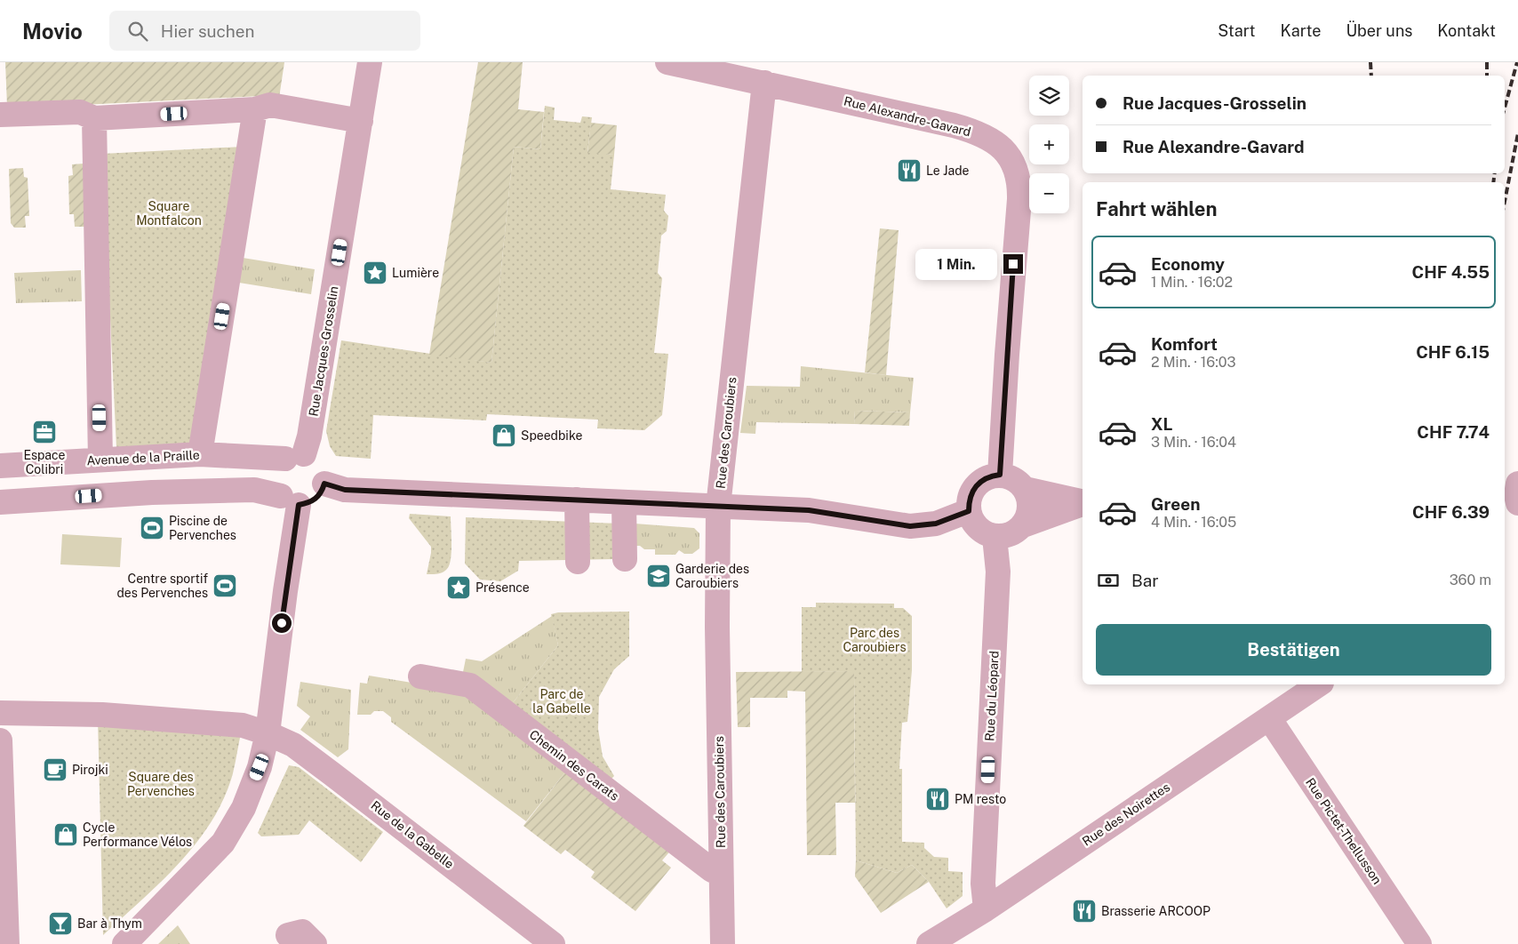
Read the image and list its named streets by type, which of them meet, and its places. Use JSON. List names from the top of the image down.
{
  "streets": {
    "street": [
      "Rue Alexandre-Gavard",
      "Rue Jacques-Grosselin",
      "Rue des Caroubiers",
      "Avenue de la Praille",
      "Rue du Léopard",
      "Chemin des Carats",
      "Rue des Noirettes",
      "Rue Pictet-Thellusson",
      "Rue de la Gabelle"
    ]
  },
  "crossings": [
    ["Rue Alexandre-Gavard", "Rue des Caroubiers"],
    ["Rue Alexandre-Gavard", "Rue du Léopard"],
    ["Rue Jacques-Grosselin", "Avenue de la Praille"],
    ["Rue des Caroubiers", "Chemin des Carats"],
    ["Rue du Léopard", "Rue des Noirettes"],
    ["Rue des Noirettes", "Rue Pictet-Thellusson"]
  ],
  "parks": [
    "Square Montfalcon",
    "Parc des Caroubiers",
    "Parc de la Gabelle",
    "Square des Pervenches"
  ],
  "places": {
    "restaurant": ["Le Jade", "PM resto", "Brasserie ARCOOP"],
    "place": ["Lumière", "Présence"],
    "office": ["Espace Colibri"],
    "shop": ["Speedbike", "Cycle Performance Vélos"],
    "sports": ["Piscine de Pervenches", "Centre sportif des Pervenches"],
    "school or university": ["Garderie des Caroubiers"],
    "cafe": ["Pirojki"],
    "bar": ["Bar à Thym"]
  },
  "page": {
    "header": "Movio",
    "search": "Hier suchen",
    "nav": [
      "Start",
      "Karte",
      "Über uns",
      "Kontakt"
    ],
    "map_buttons": ["+", "−"],
    "banner": ["Rue Jacques-Grosselin", "Rue Alexandre-Gavard"],
    "heading": "Fahrt wählen",
    "list": [
      {
        "name": "Economy",
        "note": "1 Min. · 16:02",
        "value": "CHF 4.55"
      },
      {
        "name": "Komfort",
        "note": "2 Min. · 16:03",
        "value": "CHF 6.15"
      },
      {
        "name": "XL",
        "note": "3 Min. · 16:04",
        "value": "CHF 7.74"
      },
      {
        "name": "Green",
        "note": "4 Min. · 16:05",
        "value": "CHF 6.39"
      }
    ],
    "bubble": "1 Min.",
    "pay": ["Bar", "360 m"],
    "buttons": "Bestätigen"
  }
}
